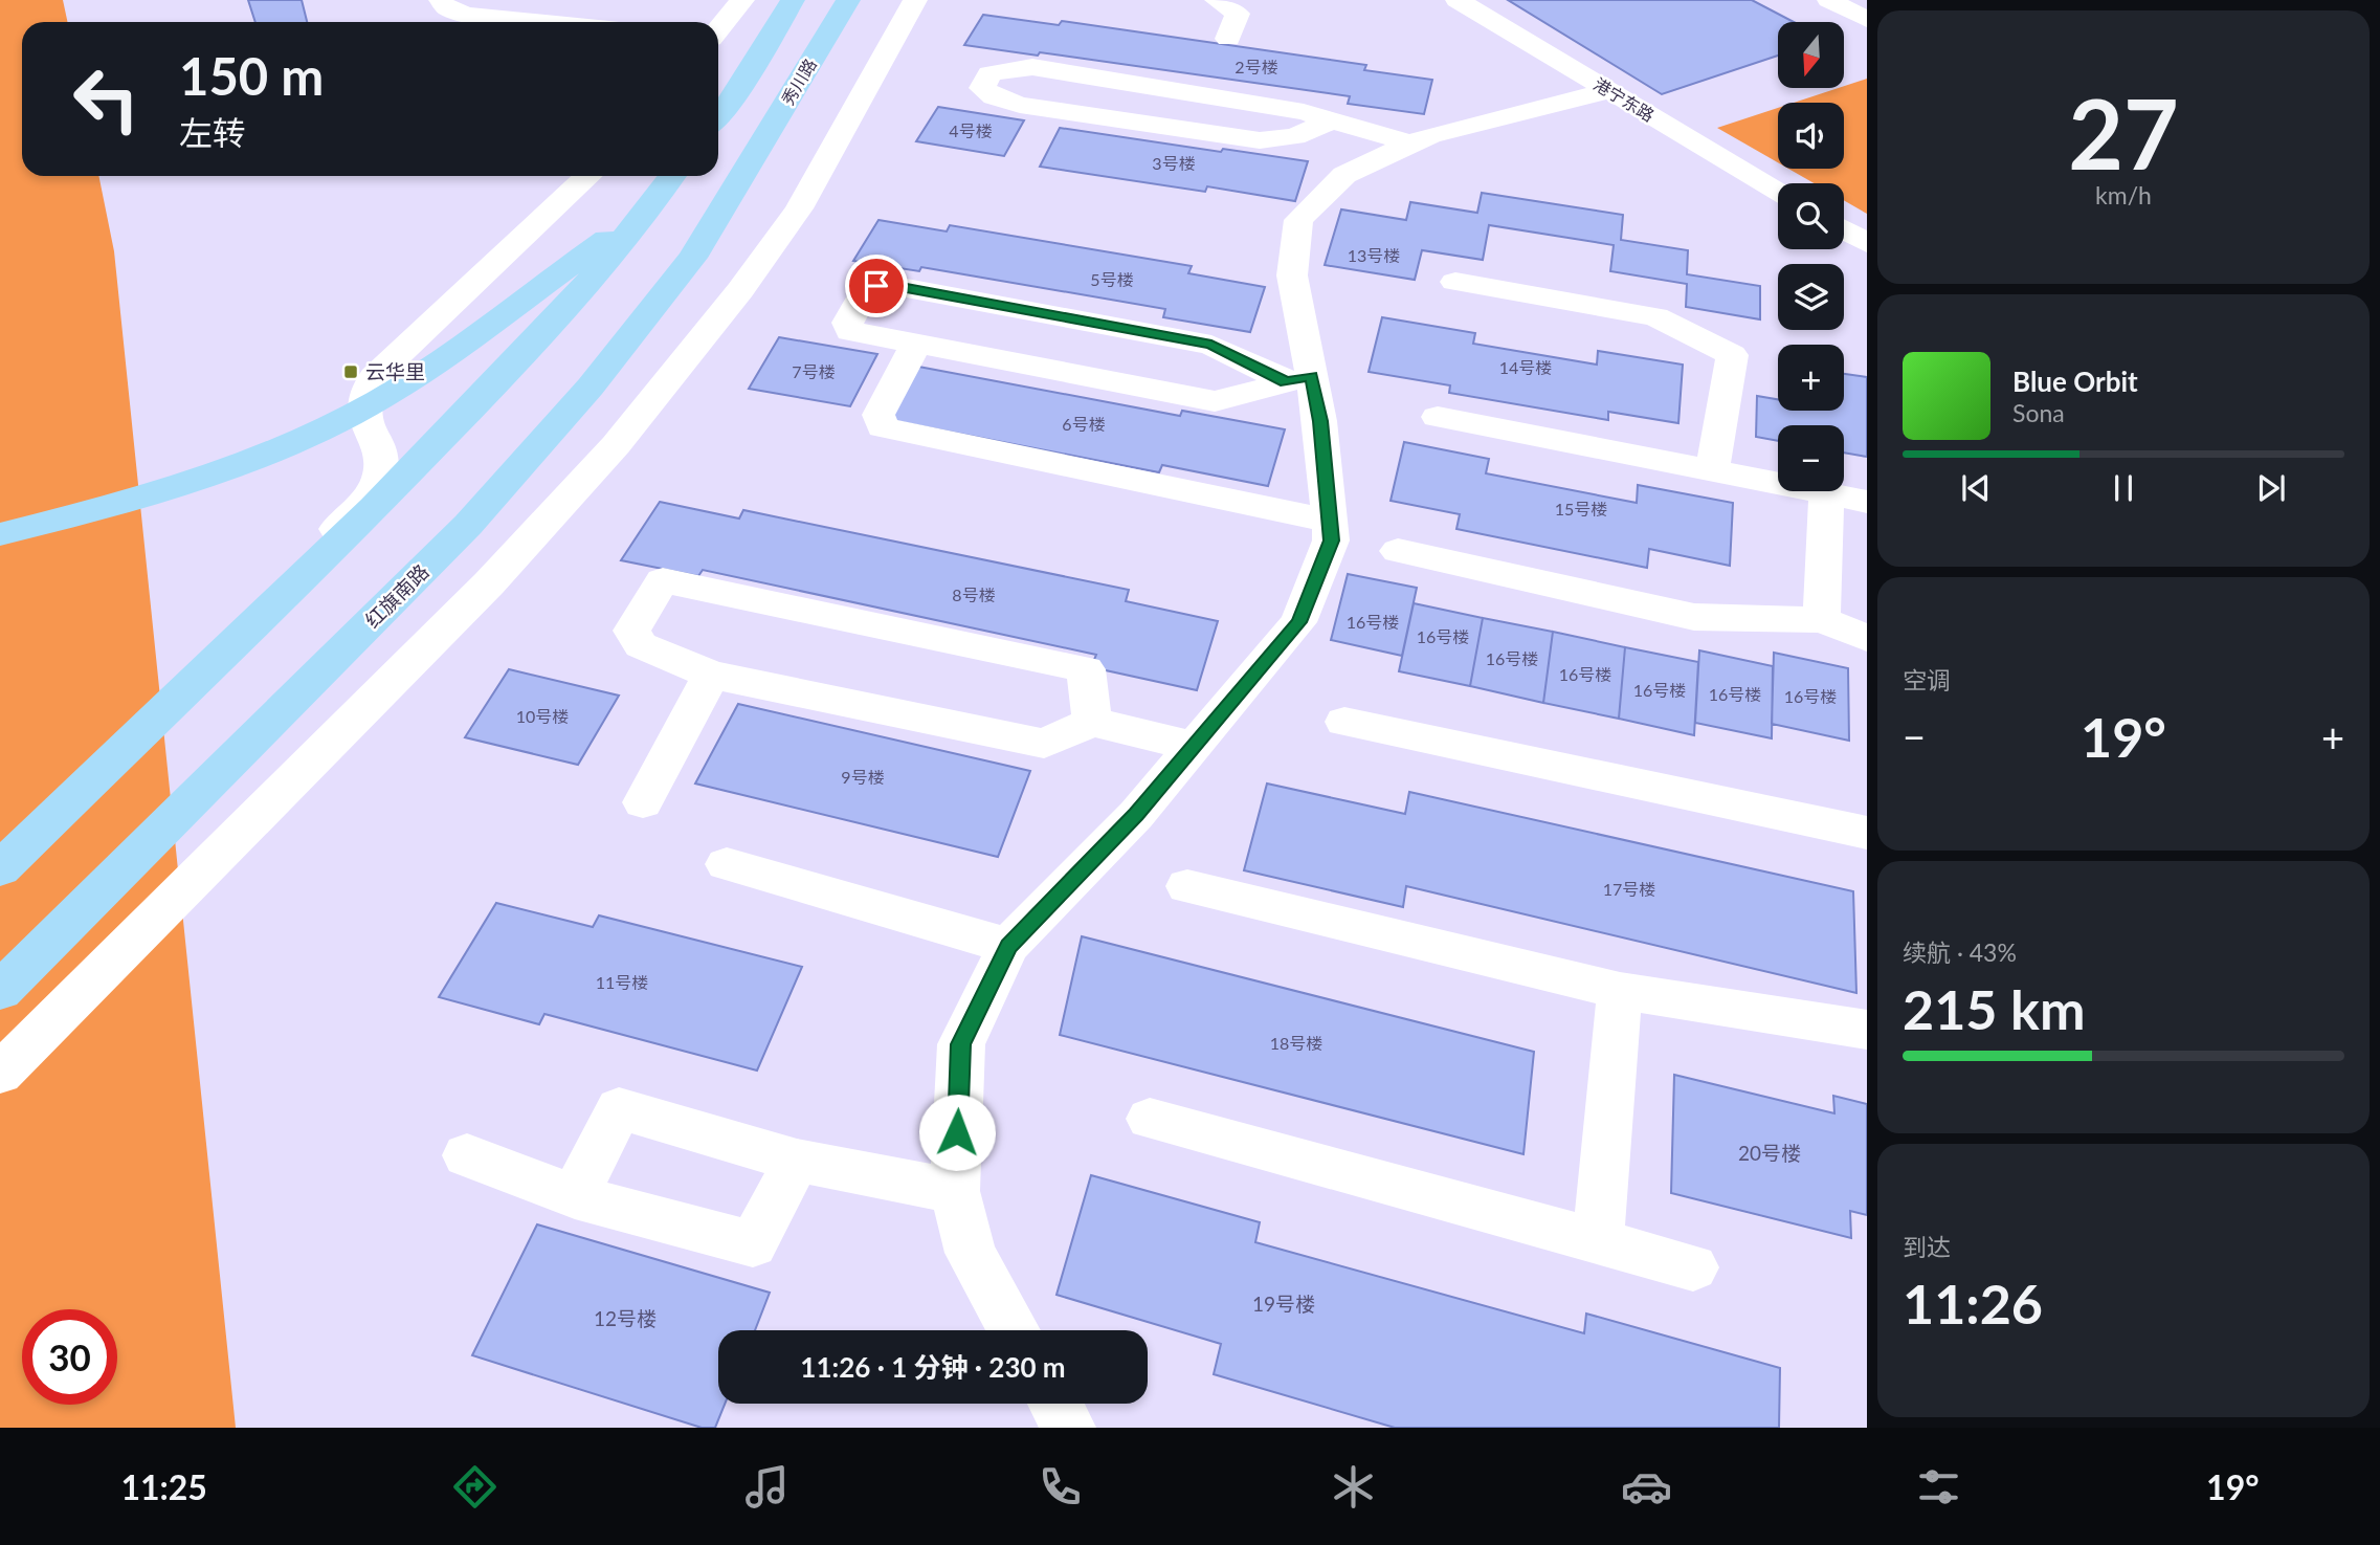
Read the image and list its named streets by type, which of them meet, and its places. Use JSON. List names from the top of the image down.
{
  "streets": {
    "main road": ["秀川路", "红旗南路"],
    "street": ["港宁东路"]
  },
  "crossings": [
    ["秀川路", "红旗南路"]
  ],
  "places": {
    "transit": ["云华里"]
  },
  "house_numbers": [
    "2号楼",
    "4号楼",
    "3号楼",
    "13号楼",
    "5号楼",
    "14号楼",
    "7号楼",
    "6号楼",
    "15号楼",
    "8号楼",
    "16号楼",
    "16号楼",
    "16号楼",
    "16号楼",
    "16号楼",
    "16号楼",
    "16号楼",
    "10号楼",
    "9号楼",
    "17号楼",
    "11号楼",
    "18号楼",
    "20号楼",
    "19号楼",
    "12号楼"
  ],
  "north": "bottom",
  "page": {
    "tile": [
      ["27", "km/h"],
      "空调",
      ["续航 · 43%", "215 km"],
      ["到达", "11:26"]
    ],
    "map_buttons": ["+", "−"],
    "turn": ["150 m", "左转"],
    "song": ["Blue Orbit", "Sona"],
    "heat": ["−", "19°", "+"],
    "limit": "30",
    "trip": "11:26 · 1 分钟 · 230 m",
    "tabs": ["11:25", "19°"]
  }
}
